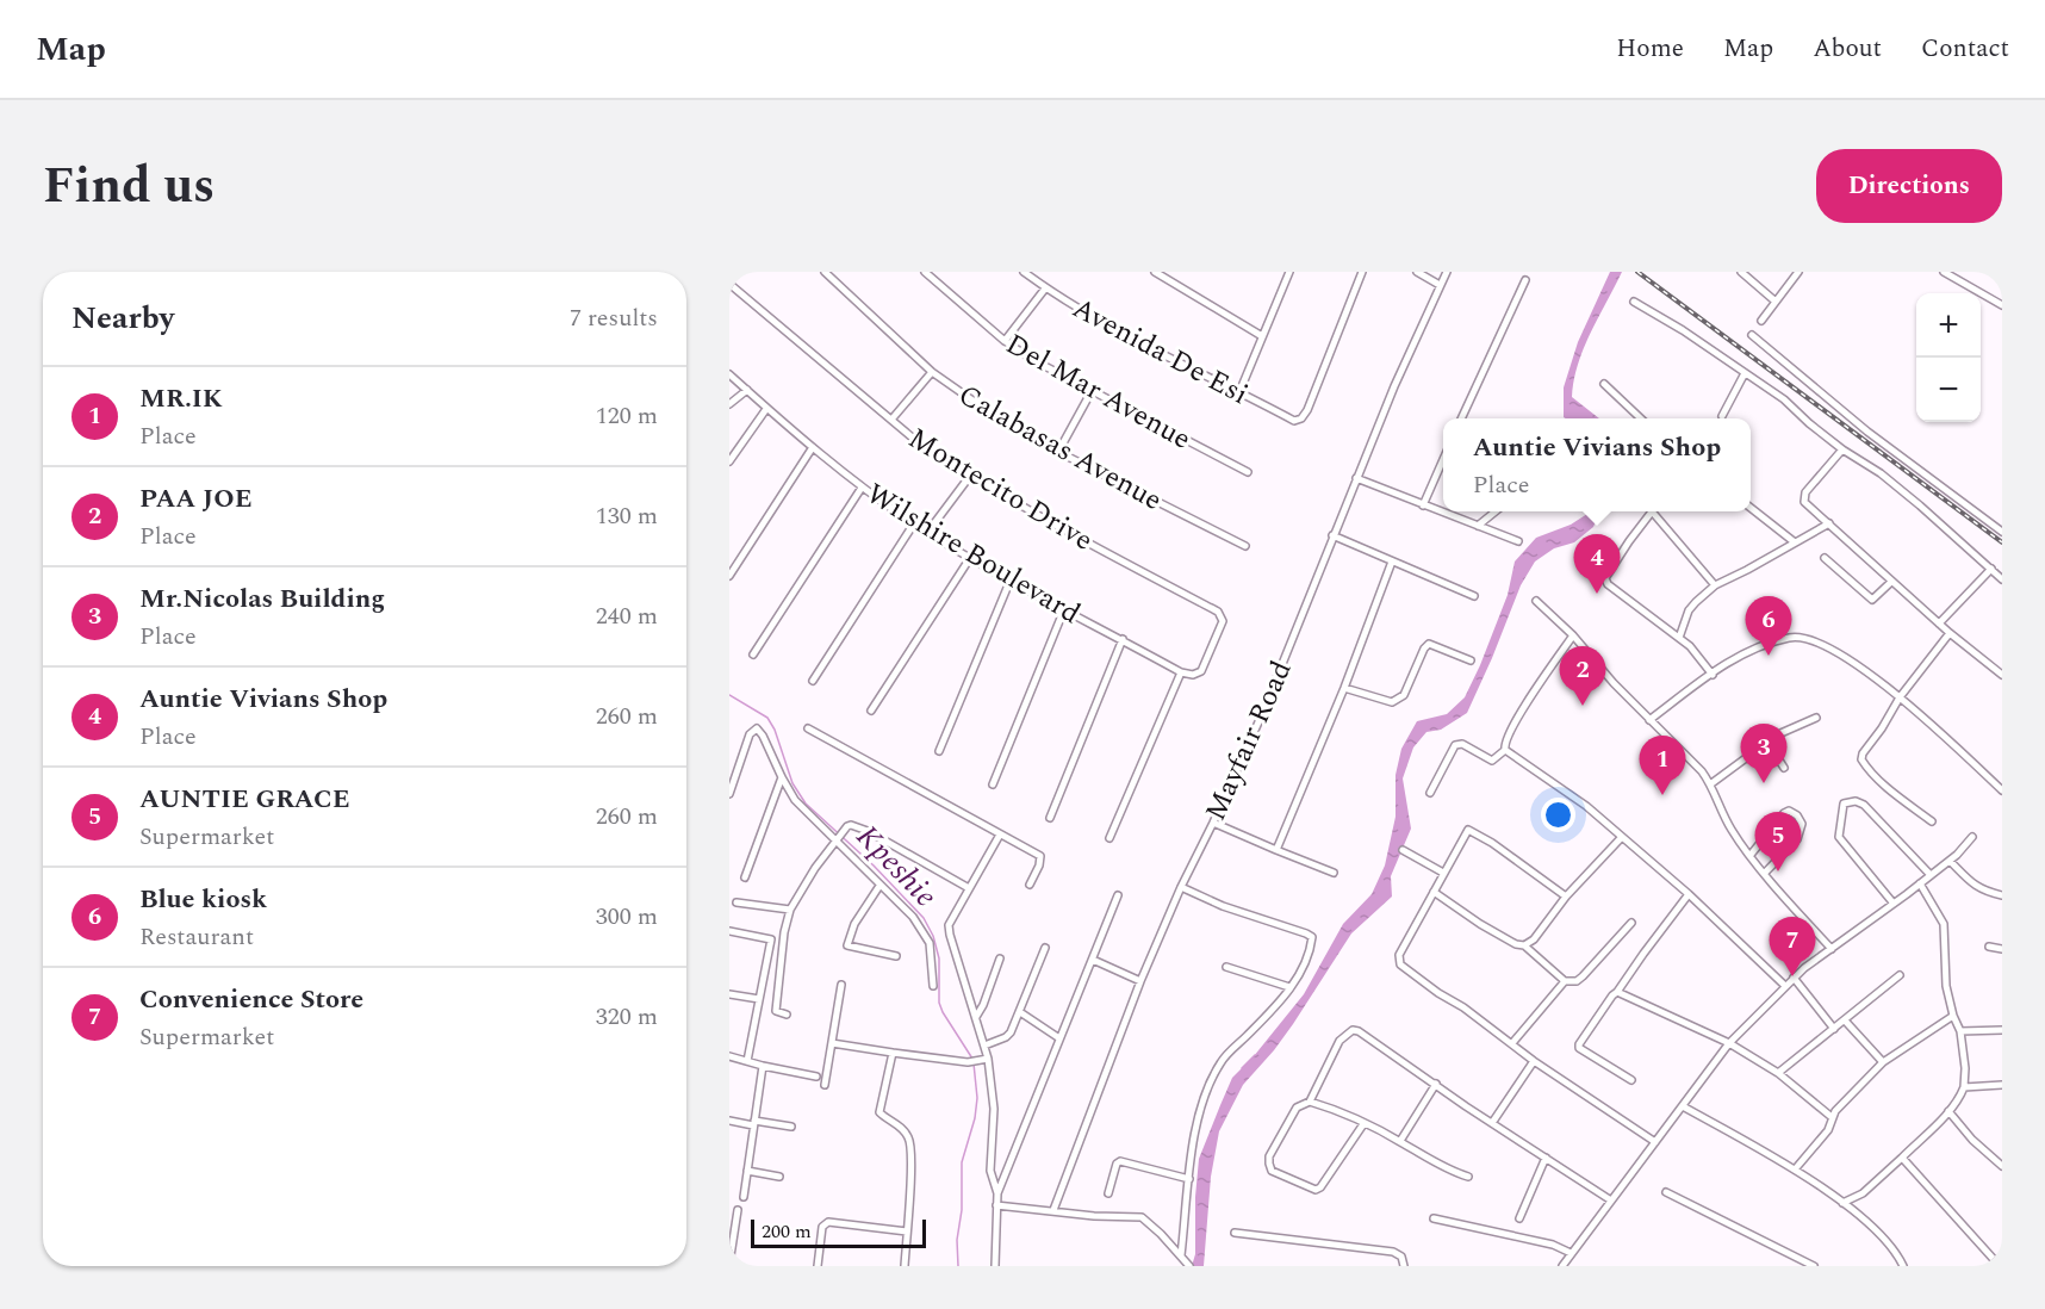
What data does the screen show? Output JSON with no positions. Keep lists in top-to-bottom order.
{
  "streets": {
    "street": [
      "Avenida De Esi",
      "Del Mar Avenue",
      "Calabasas Avenue",
      "Montecito Drive",
      "Wilshire Boulevard",
      "Mayfair Road"
    ]
  },
  "crossings": [
    ["Montecito Drive", "Wilshire Boulevard"]
  ],
  "water": ["Kpeshie"],
  "scale_bar": "200 m",
  "page": {
    "header": "Map",
    "nav": [
      "Home",
      "Map",
      "About",
      "Contact"
    ],
    "title": "Find us",
    "buttons": "Directions",
    "heading": ["Nearby", "7 results"],
    "map_buttons": ["+", "−"],
    "list": [
      {
        "mark": "1",
        "name": "MR.IK",
        "note": "Place",
        "value": "120 m"
      },
      {
        "mark": "2",
        "name": "PAA JOE",
        "note": "Place",
        "value": "130 m"
      },
      {
        "mark": "3",
        "name": "Mr.Nicolas Building",
        "note": "Place",
        "value": "240 m"
      },
      {
        "mark": "4",
        "name": "Auntie Vivians Shop",
        "note": "Place",
        "value": "260 m"
      },
      {
        "mark": "5",
        "name": "AUNTIE GRACE",
        "note": "Supermarket",
        "value": "260 m"
      },
      {
        "mark": "6",
        "name": "Blue kiosk",
        "note": "Restaurant",
        "value": "300 m"
      },
      {
        "mark": "7",
        "name": "Convenience Store",
        "note": "Supermarket",
        "value": "320 m"
      }
    ],
    "popup": ["Auntie Vivians Shop", "Place"],
    "pins": [
      "4",
      "6",
      "2",
      "3",
      "1",
      "5",
      "7"
    ],
    "scale": "200 m"
  }
}
